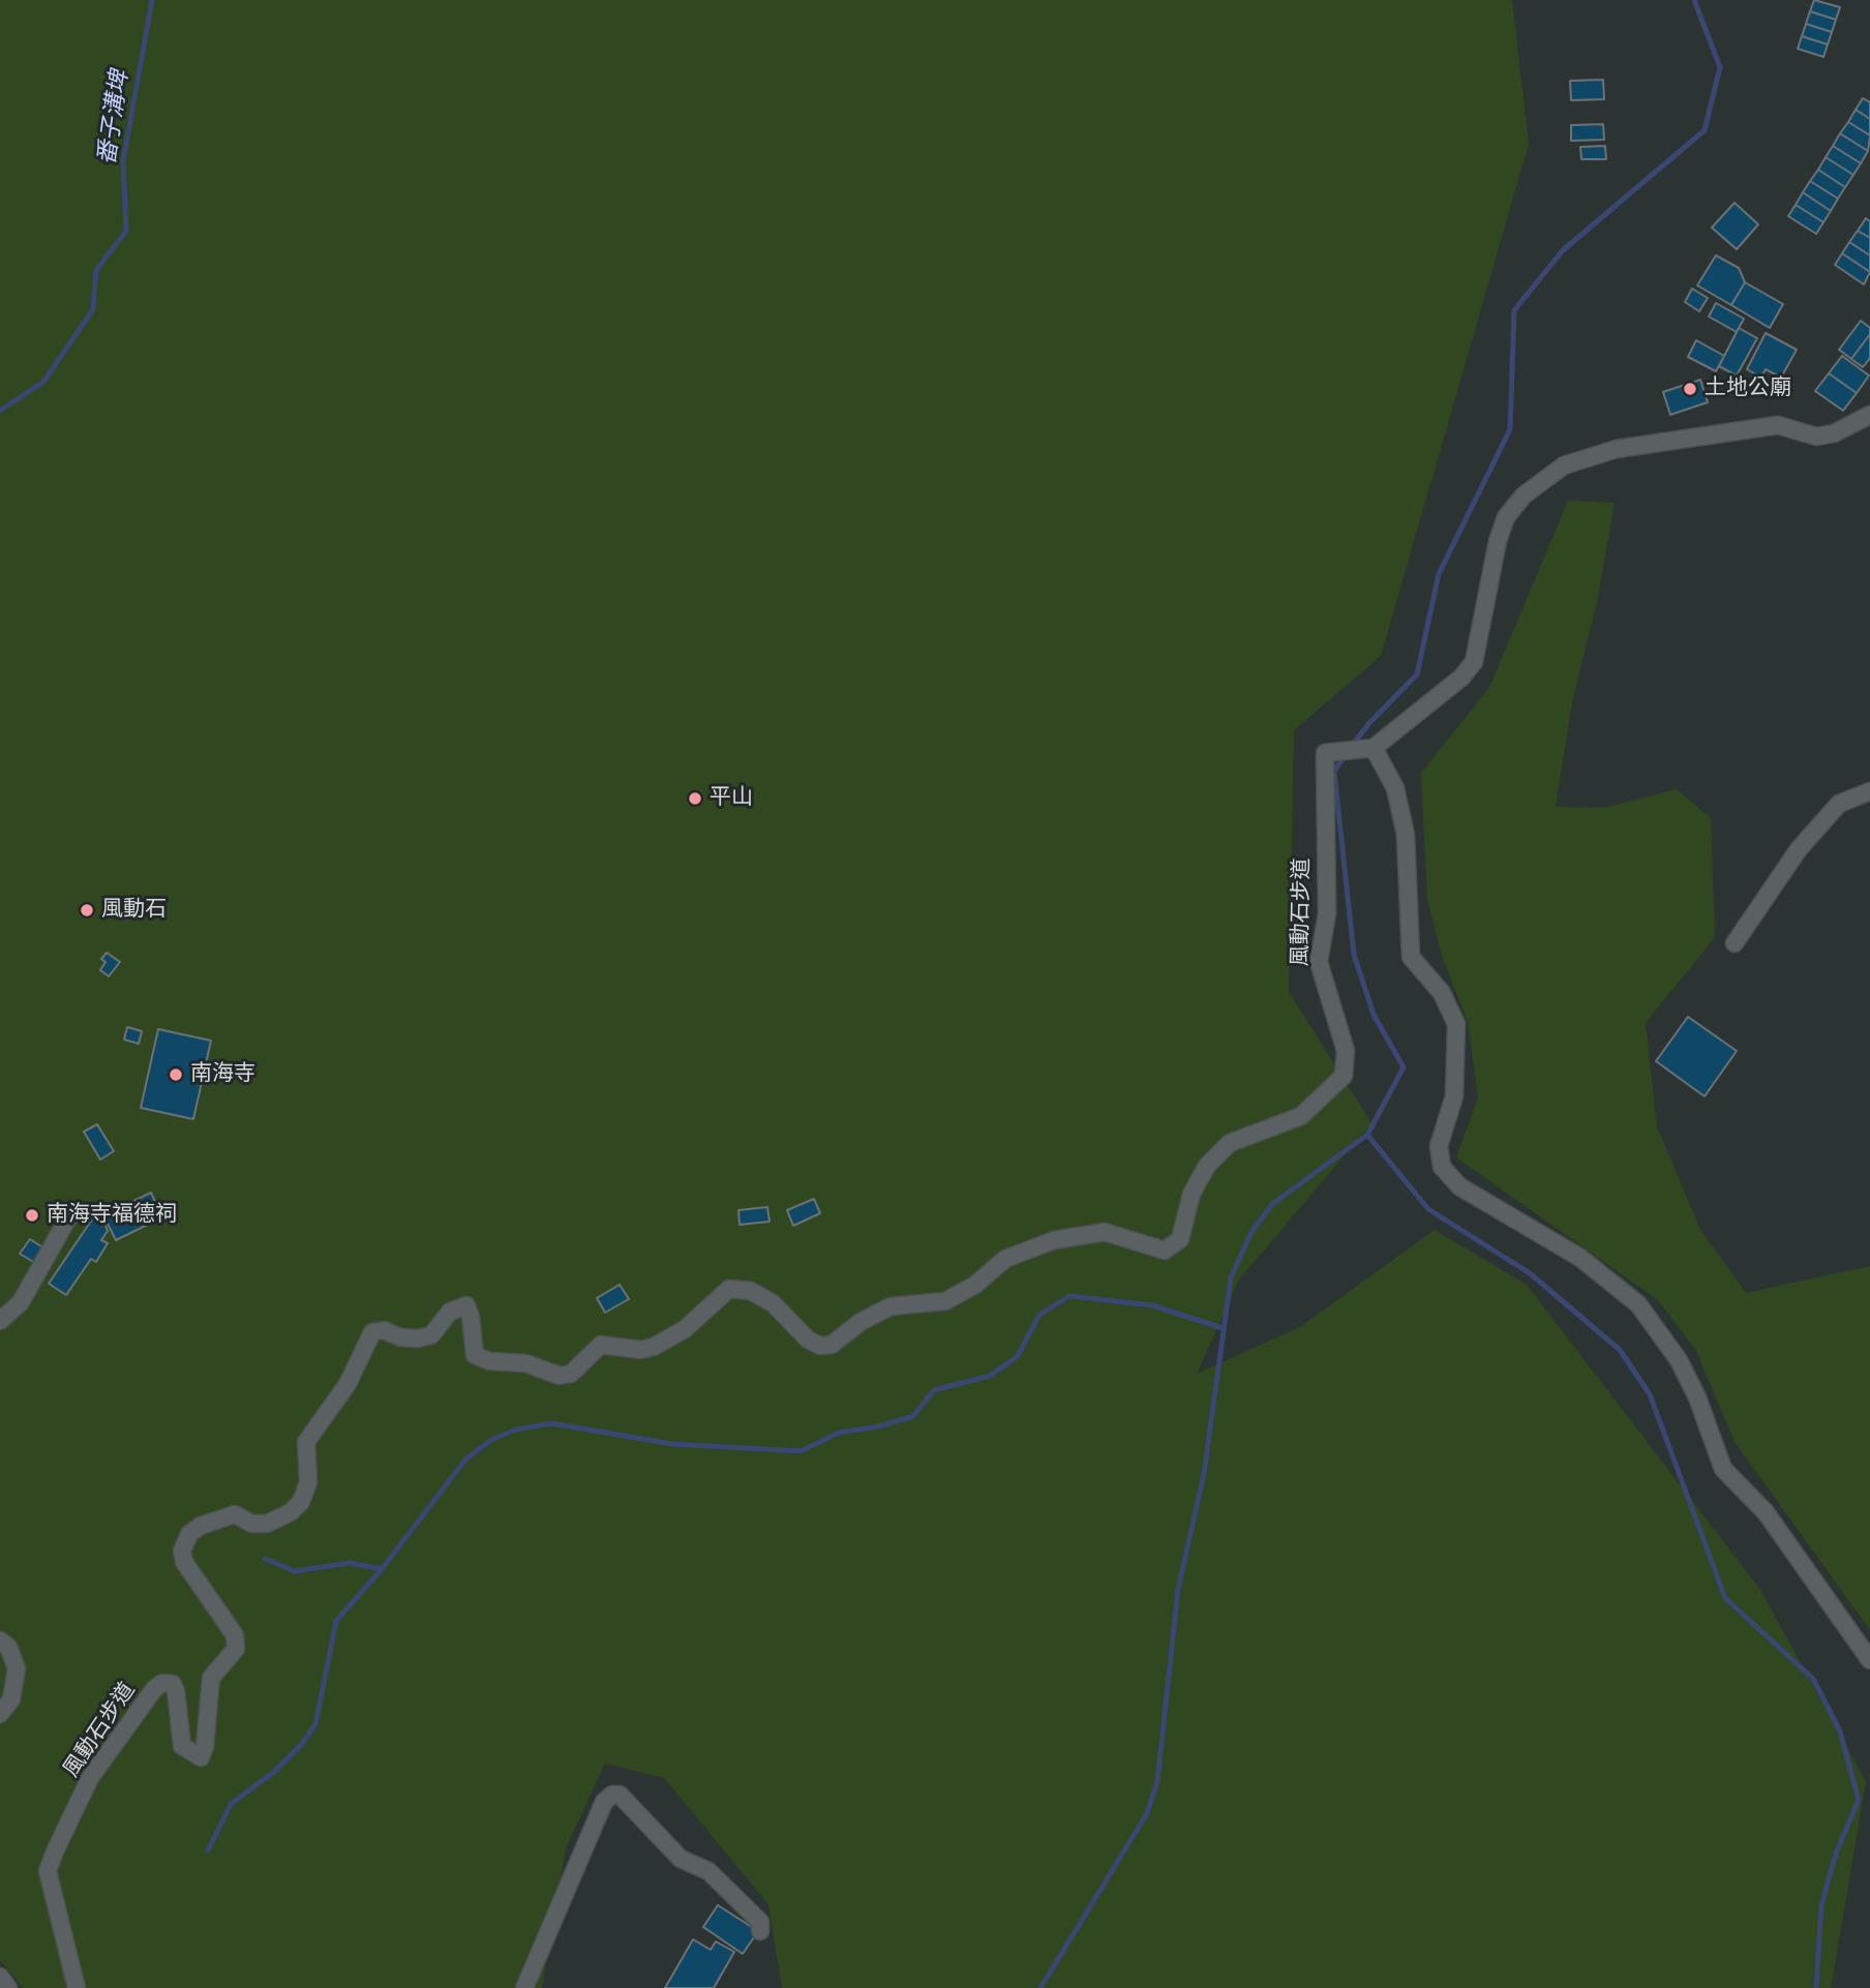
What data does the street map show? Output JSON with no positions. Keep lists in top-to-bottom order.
{
  "streets": {
    "street": ["風動石步道"]
  },
  "water": ["番子溝埤"],
  "places": [
    "土地公廟",
    "平山",
    "風動石",
    "南海寺",
    "南海寺福德祠"
  ]
}
